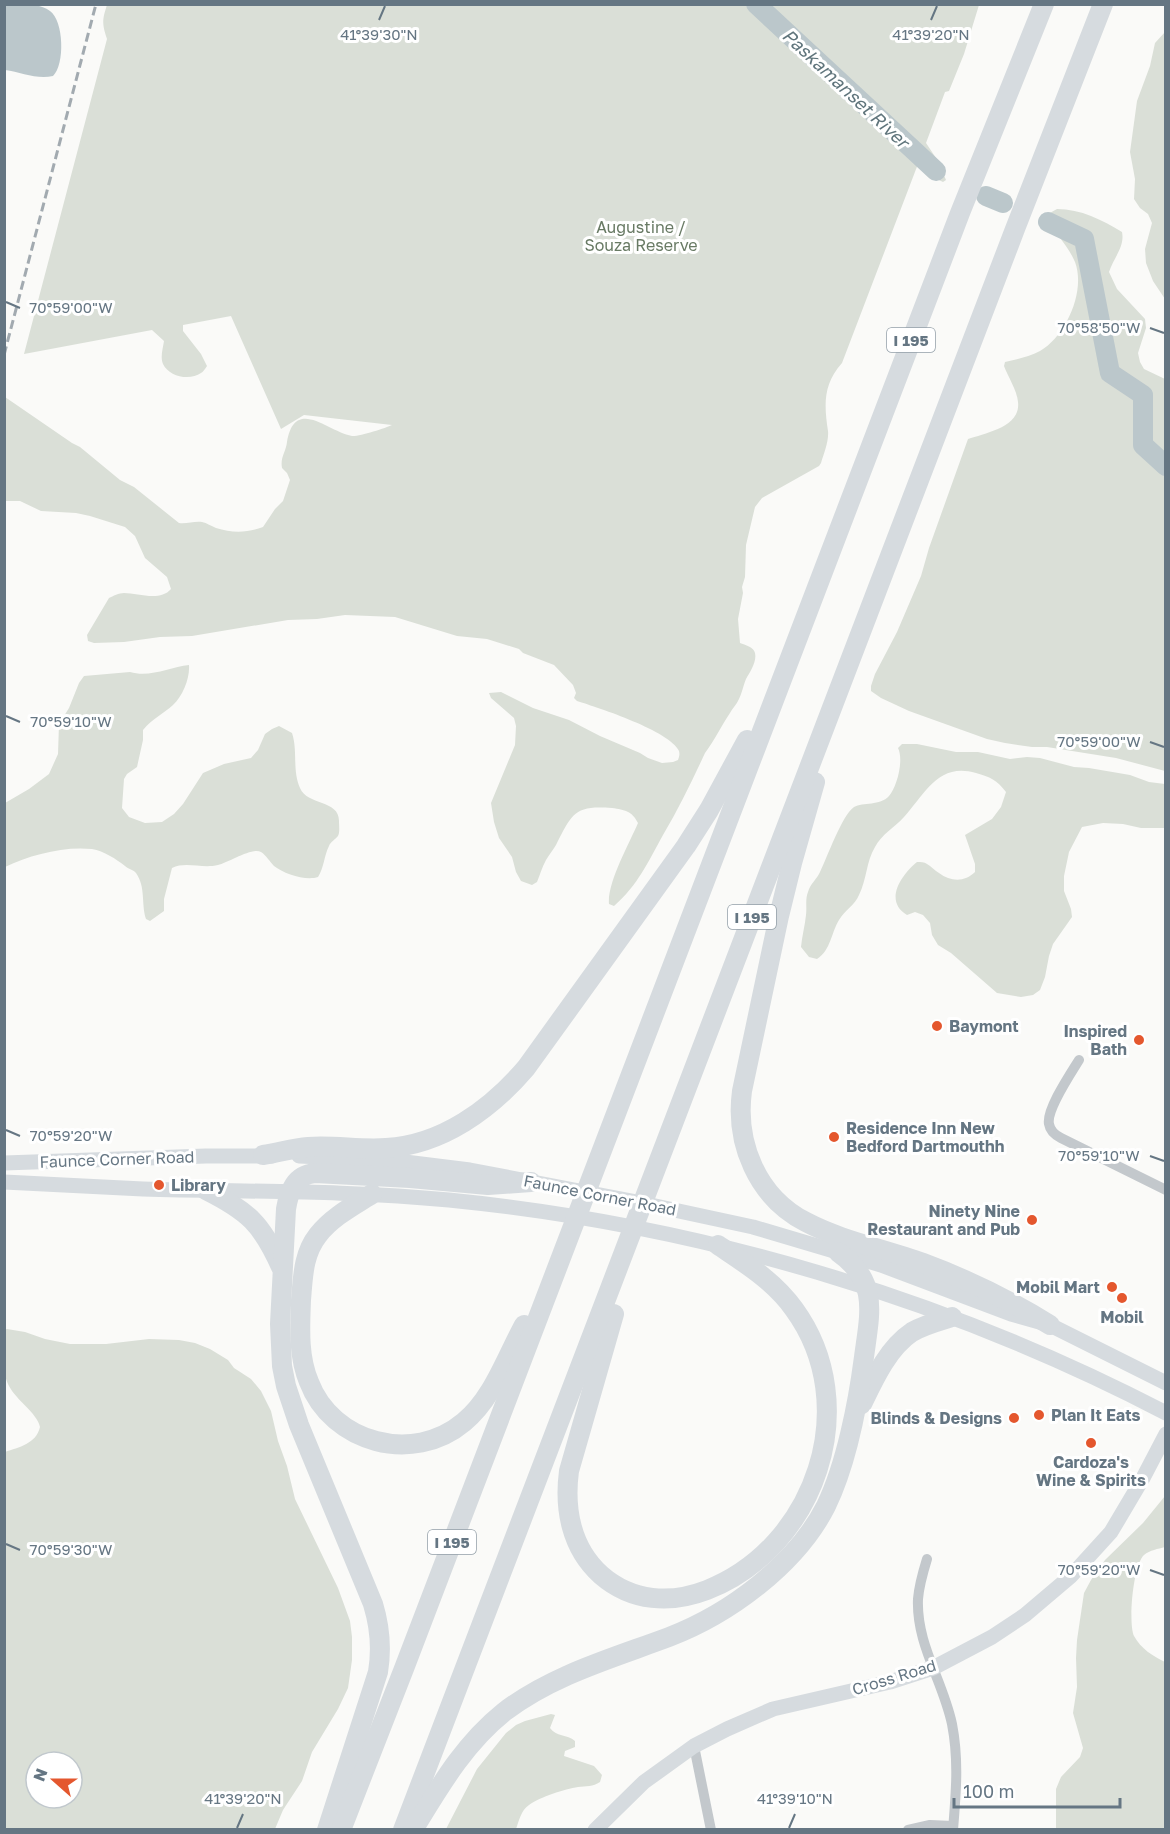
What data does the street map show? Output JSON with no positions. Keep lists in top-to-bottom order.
{
  "streets": {
    "highway": ["I 195"],
    "main road": ["Faunce Corner Road", "Cross Road"]
  },
  "water": ["Paskamanset River"],
  "parks": ["Augustine / Souza Reserve"],
  "places": [
    "Baymont",
    "Inspired Bath",
    "Residence Inn New Bedford Dartmouthh",
    "Library",
    "Ninety Nine Restaurant and Pub",
    "Mobil Mart",
    "Mobil",
    "Plan It Eats",
    "Blinds & Designs",
    "Cardoza's Wine & Spirits"
  ],
  "scale_bar": "100 m",
  "north": "left",
  "coordinates": [
    "41°39'30\"N",
    "41°39'20\"N",
    "70°59'00\"W",
    "70°58'50\"W",
    "70°59'10\"W",
    "70°59'20\"W",
    "70°59'30\"W",
    "41°39'10\"N"
  ]
}
